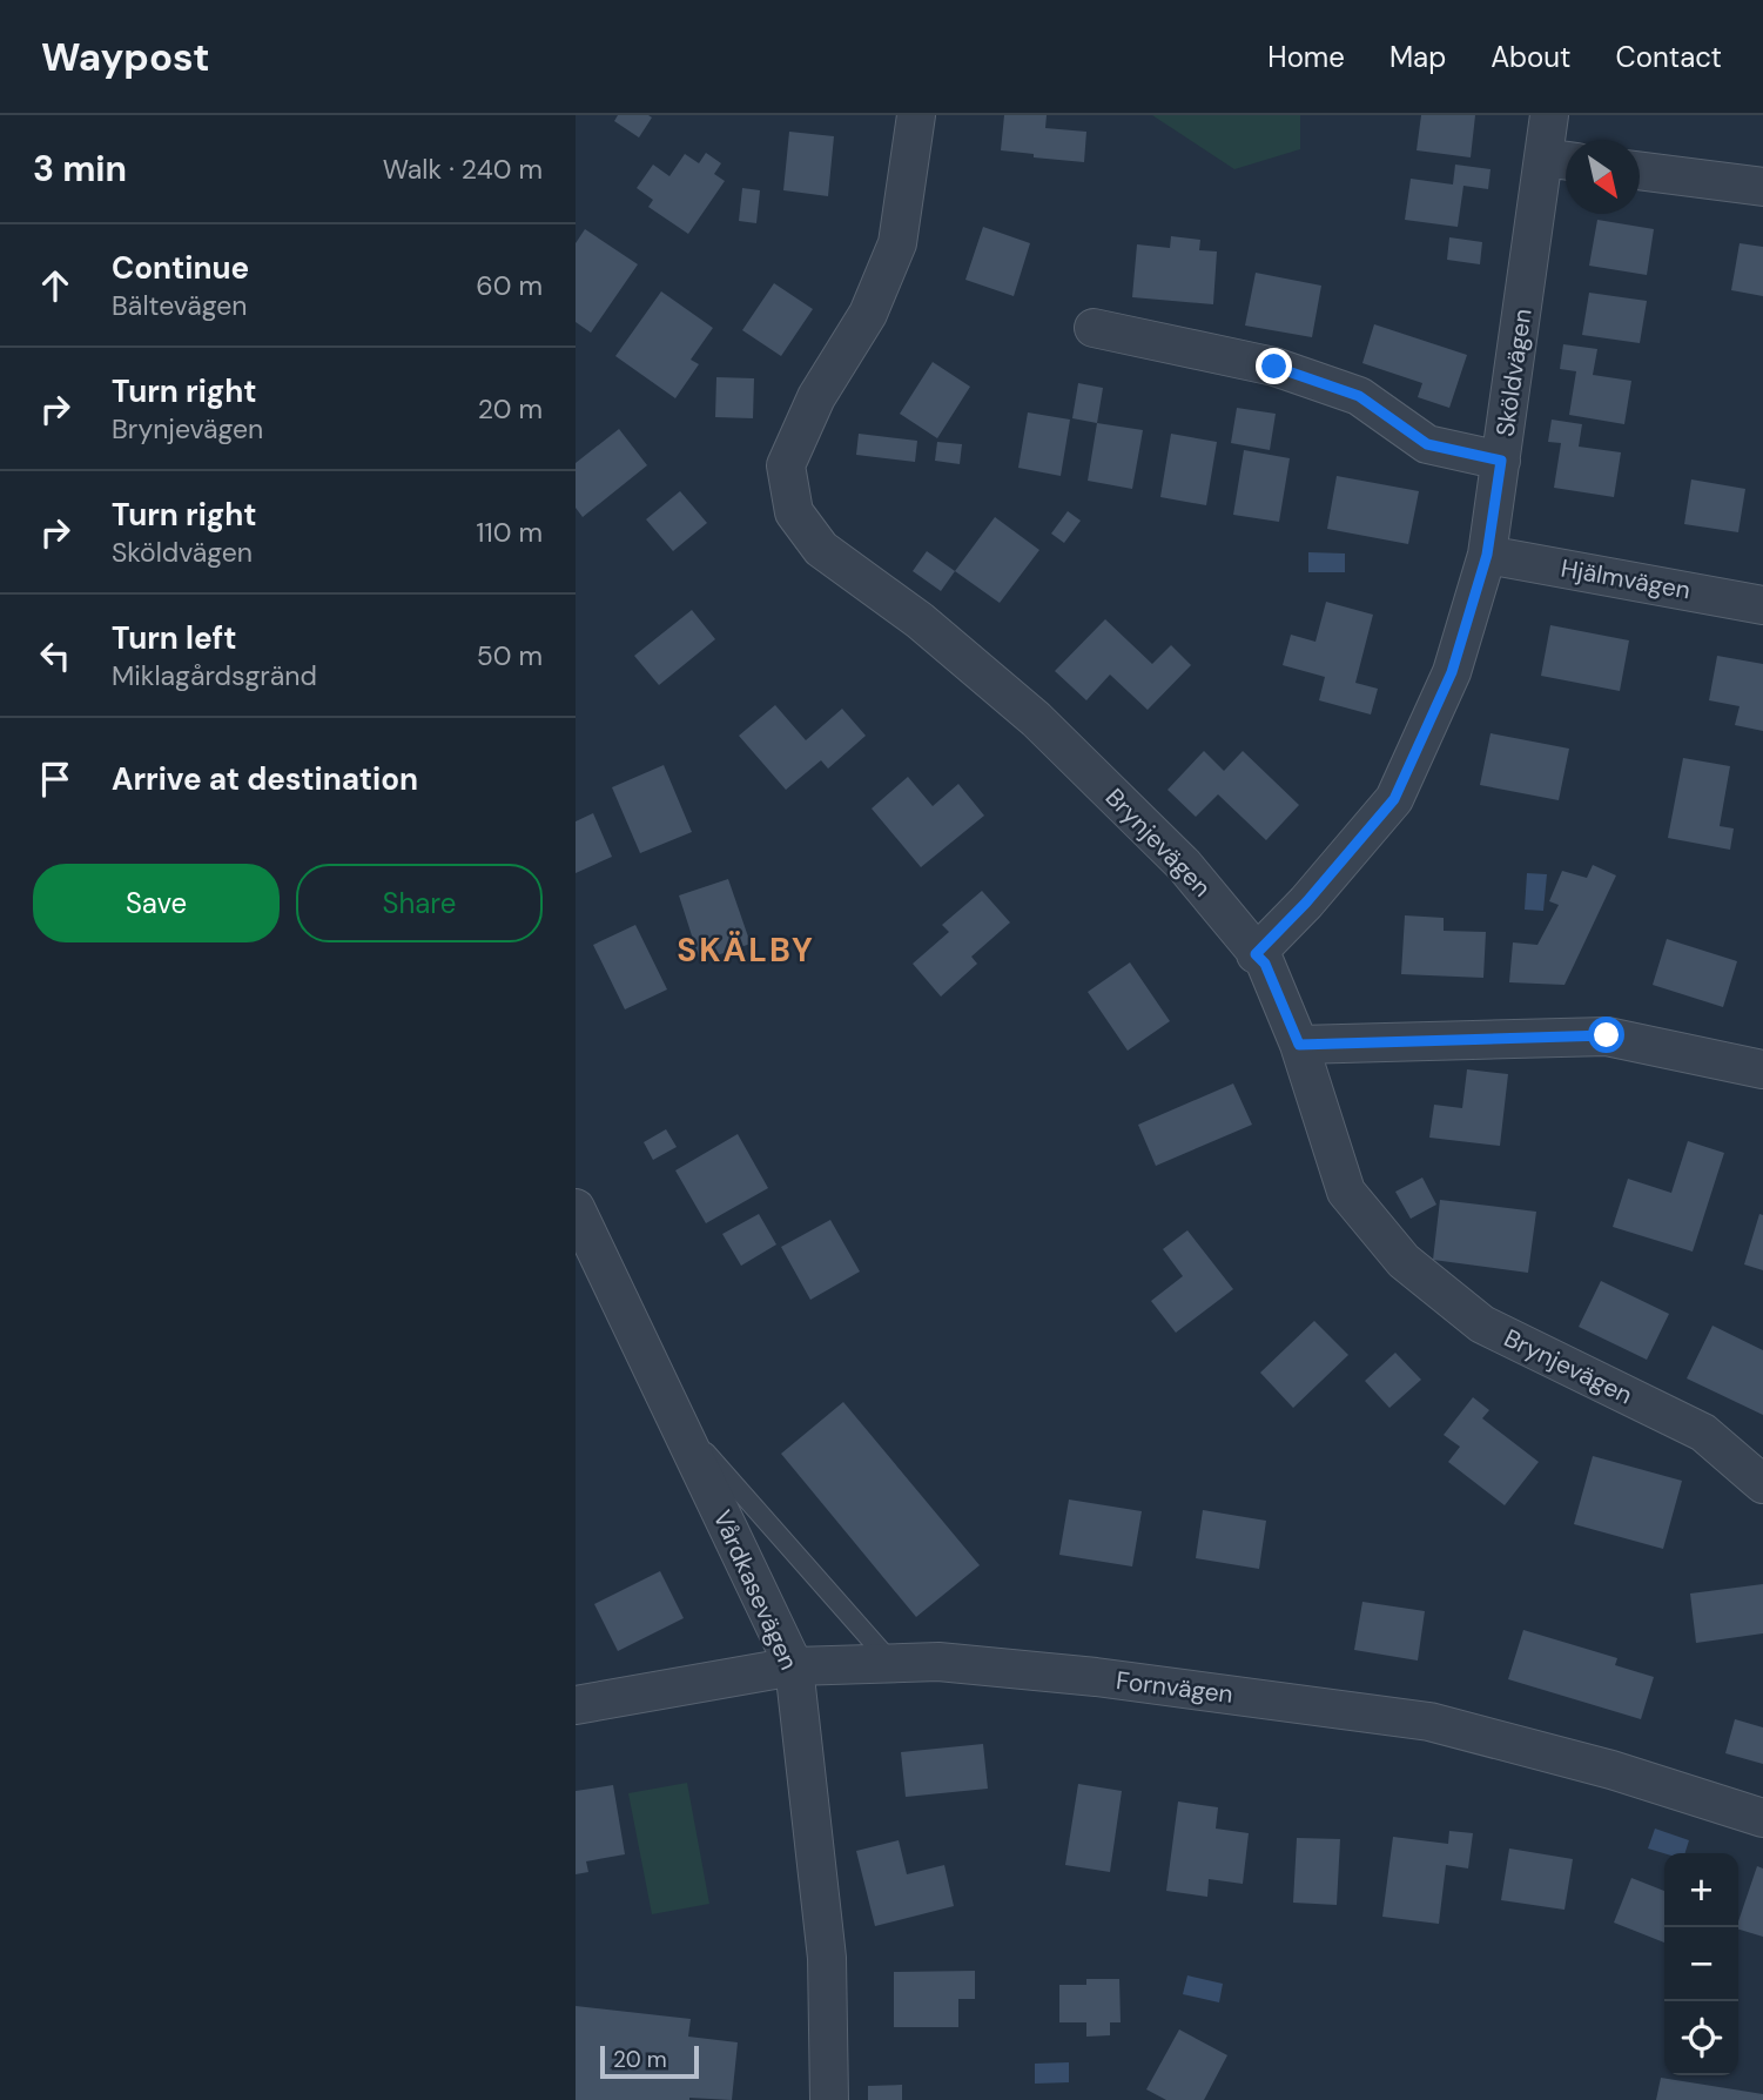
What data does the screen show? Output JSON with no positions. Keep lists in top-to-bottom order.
{
  "streets": {
    "street": [
      "Sköldvägen",
      "Hjälmvägen",
      "Brynjevägen",
      "Vårdkasevägen",
      "Fornvägen"
    ]
  },
  "crossings": [
    ["Sköldvägen", "Hjälmvägen"],
    ["Sköldvägen", "Brynjevägen"],
    ["Vårdkasevägen", "Fornvägen"]
  ],
  "districts": ["SKÄLBY"],
  "scale_bar": "20 m",
  "north": "bottom right",
  "page": {
    "header": "Waypost",
    "nav": [
      "Home",
      "Map",
      "About",
      "Contact"
    ],
    "heading": ["3 min", "Walk · 240 m"],
    "list": [
      ["Continue", "Bältevägen", "60 m"],
      ["Turn right", "Brynjevägen", "20 m"],
      ["Turn right", "Sköldvägen", "110 m"],
      ["Turn left", "Miklagårdsgränd", "50 m"],
      "Arrive at destination"
    ],
    "buttons": ["Save", "Share"],
    "map_buttons": ["+", "−"],
    "scale": "20 m"
  }
}
